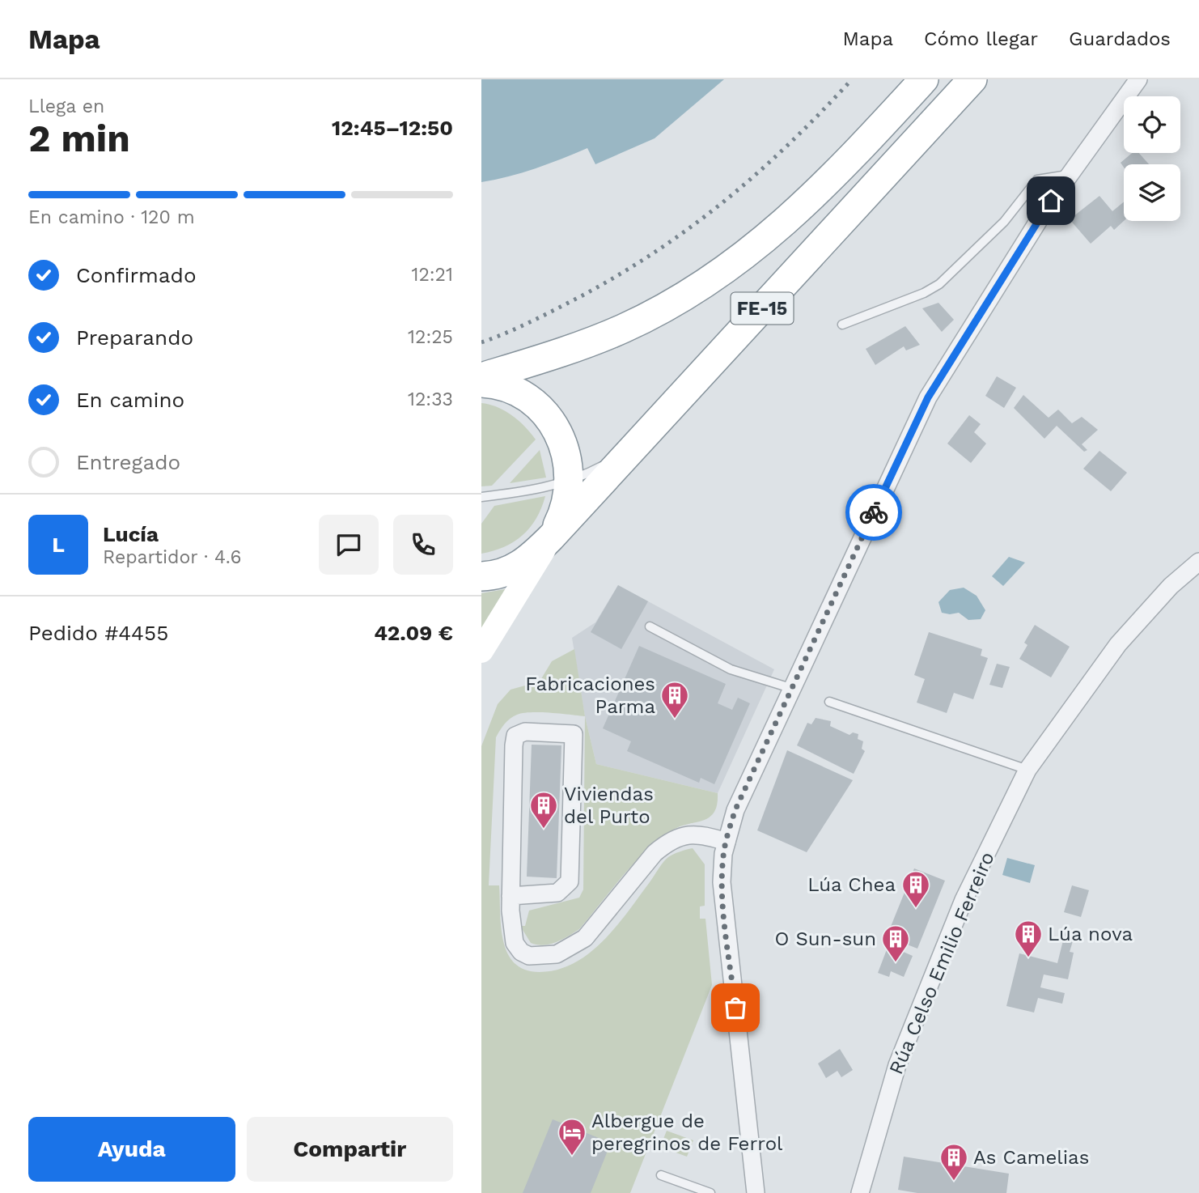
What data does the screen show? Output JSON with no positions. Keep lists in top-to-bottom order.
{
  "streets": {
    "highway": ["FE-15"],
    "street": ["Rúa Celso Emilio Ferreiro"]
  },
  "places": {
    "building": [
      "Fabricaciones Parma",
      "Viviendas del Purto",
      "Lúa Chea",
      "Lúa nova",
      "O Sun-sun",
      "As Camelias"
    ],
    "hotel": ["Albergue de peregrinos de Ferrol"]
  },
  "page": {
    "header": "Mapa",
    "nav": ["Mapa", "Cómo llegar", "Guardados"],
    "heading": ["2 min", "Llega en", "12:45–12:50"],
    "panel": [
      "Lucía",
      "Repartidor · 4.6",
      "Pedido #4455",
      "42.09 €"
    ],
    "bar": "En camino · 120 m",
    "list": [
      ["Confirmado", "12:21"],
      ["Preparando", "12:25"],
      ["En camino", "12:33"],
      "Entregado"
    ],
    "round": "L",
    "buttons": ["Ayuda", "Compartir"]
  }
}
